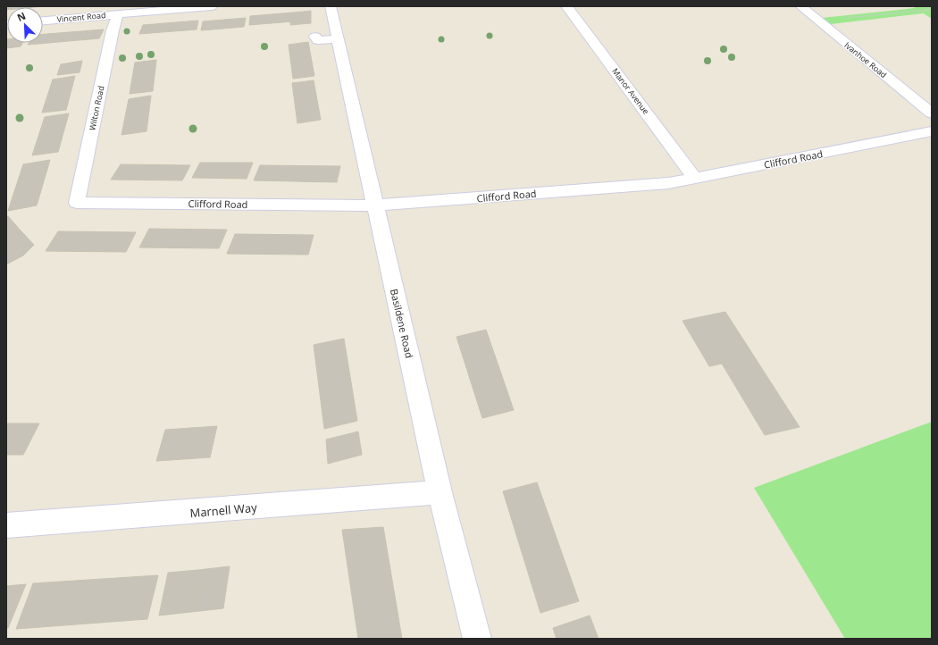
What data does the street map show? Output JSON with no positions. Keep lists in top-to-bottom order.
{
  "streets": {
    "street": [
      "Vincent Road",
      "Ivanhoe Road",
      "Manor Avenue",
      "Wilton Road",
      "Clifford Road",
      "Basildene Road",
      "Marnell Way"
    ]
  },
  "crossings": [
    ["Vincent Road", "Wilton Road"],
    ["Manor Avenue", "Clifford Road"],
    ["Wilton Road", "Clifford Road"],
    ["Clifford Road", "Basildene Road"],
    ["Basildene Road", "Marnell Way"]
  ],
  "north": "top left"
}
